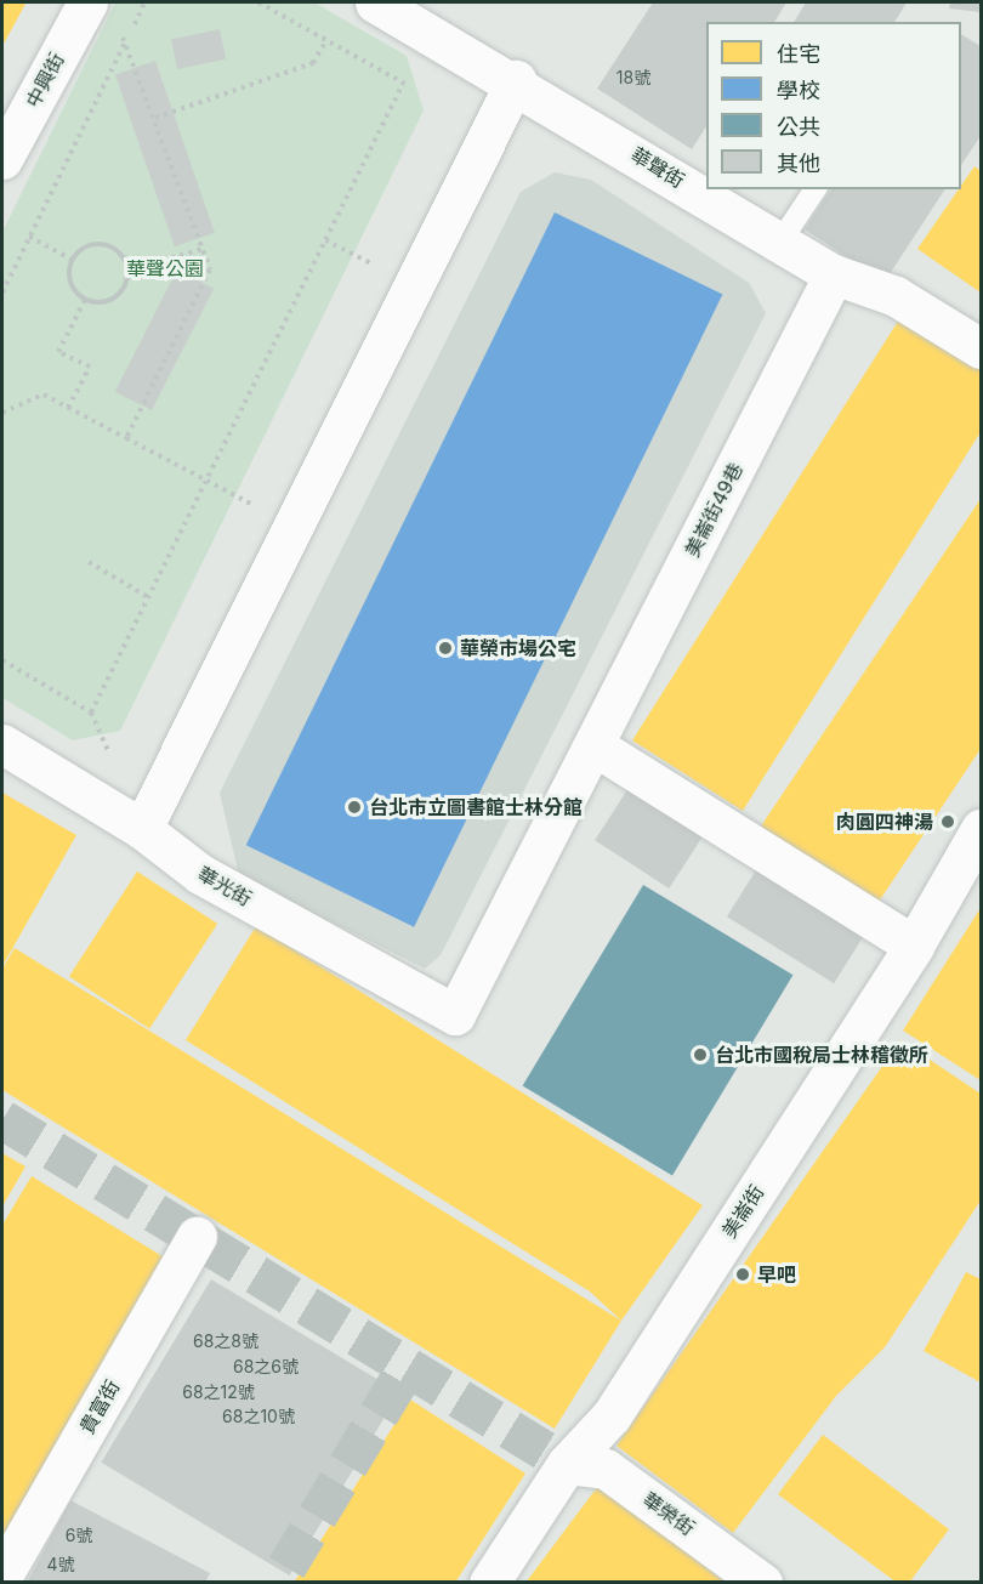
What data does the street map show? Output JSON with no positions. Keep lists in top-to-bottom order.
{
  "streets": {
    "street": [
      "中興街",
      "華聲街",
      "美崙街49巷",
      "華光街",
      "美崙街",
      "貴富街",
      "華榮街"
    ]
  },
  "crossings": [
    ["華聲街", "美崙街49巷"],
    ["美崙街49巷", "華光街"],
    ["美崙街", "華榮街"]
  ],
  "parks": ["華聲公園"],
  "places": [
    "華榮市場公宅",
    "台北市立圖書館士林分館",
    "肉圓四神湯",
    "台北市國稅局士林稽徵所",
    "早吧"
  ],
  "house_numbers": [
    "18號",
    "68之8號",
    "68之6號",
    "68之12號",
    "68之10號",
    "6號",
    "4號"
  ],
  "legend": [
    "住宅",
    "學校",
    "公共",
    "其他"
  ]
}
